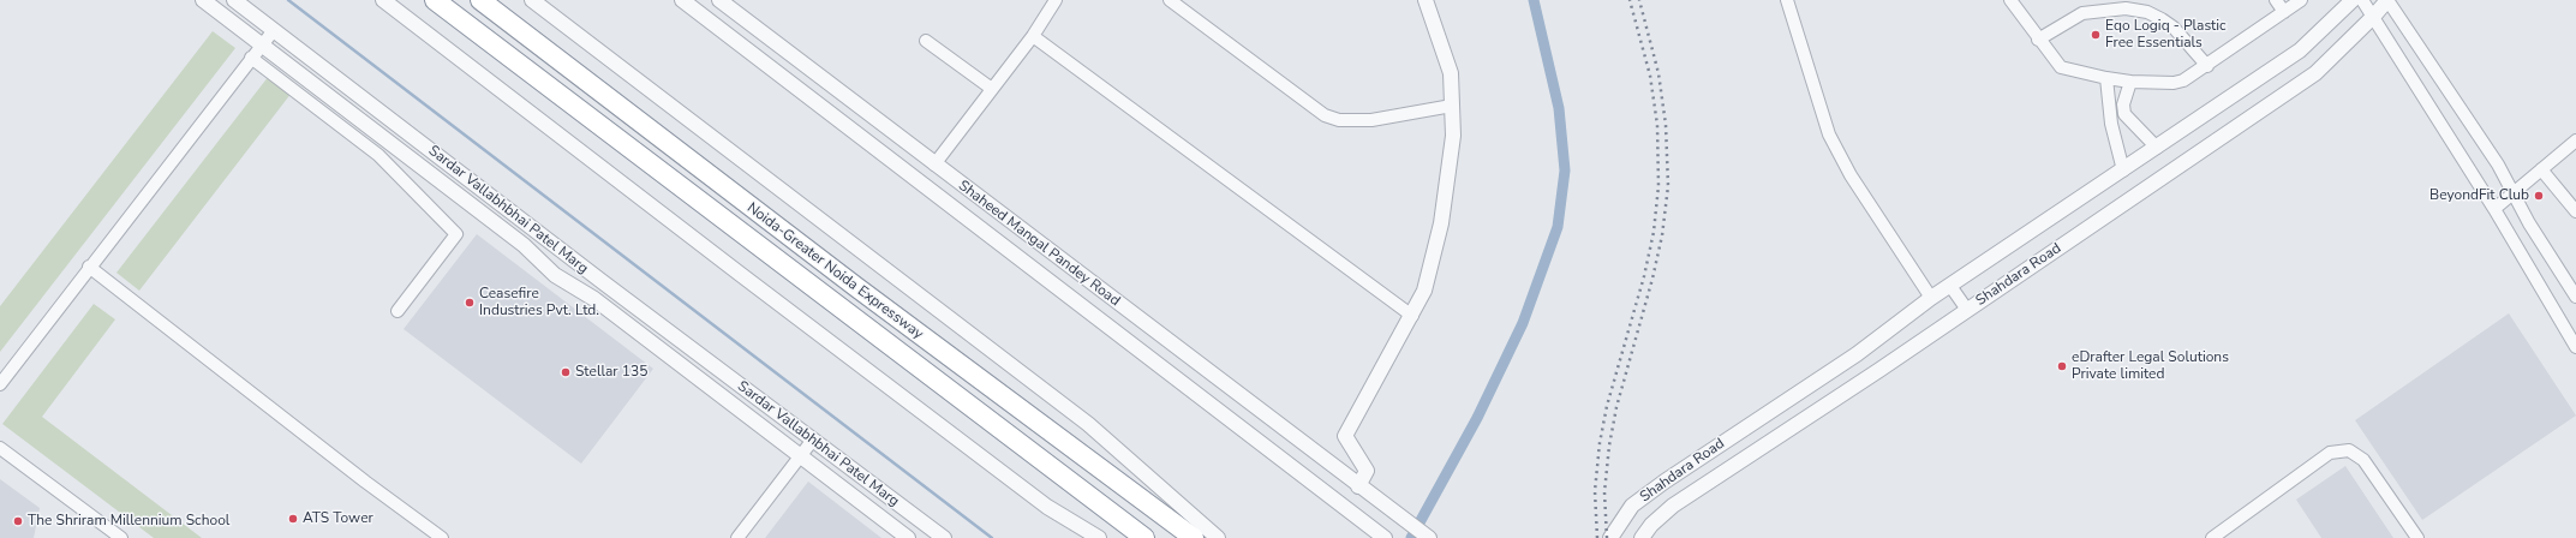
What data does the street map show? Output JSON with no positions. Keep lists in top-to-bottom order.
{
  "streets": {
    "highway": ["Noida-Greater Noida Expressway"],
    "street": ["Sardar Vallabhbhai Patel Marg", "Shaheed Mangal Pandey Road", "Shahdara Road"]
  },
  "places": [
    "Eqo Logiq - Plastic Free Essentials",
    "BeyondFit Club",
    "Ceasefire Industries Pvt. Ltd.",
    "eDrafter Legal Solutions Private limited",
    "Stellar 135",
    "ATS Tower",
    "The Shriram Millennium School"
  ]
}
